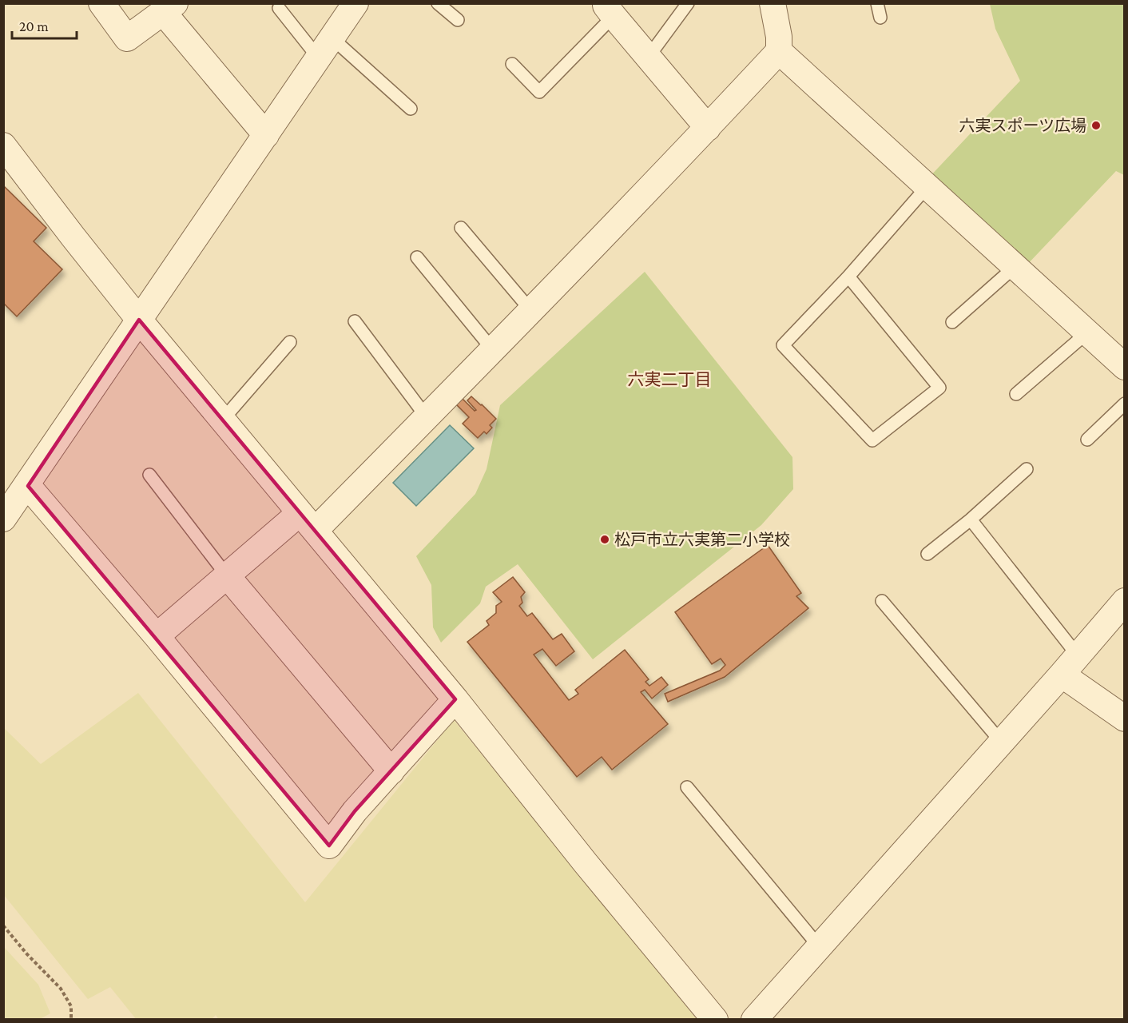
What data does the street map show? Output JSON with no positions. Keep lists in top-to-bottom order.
{
  "districts": ["六実二丁目"],
  "places": ["六実スポーツ広場", "松戸市立六実第二小学校"],
  "scale_bar": "20 m"
}
